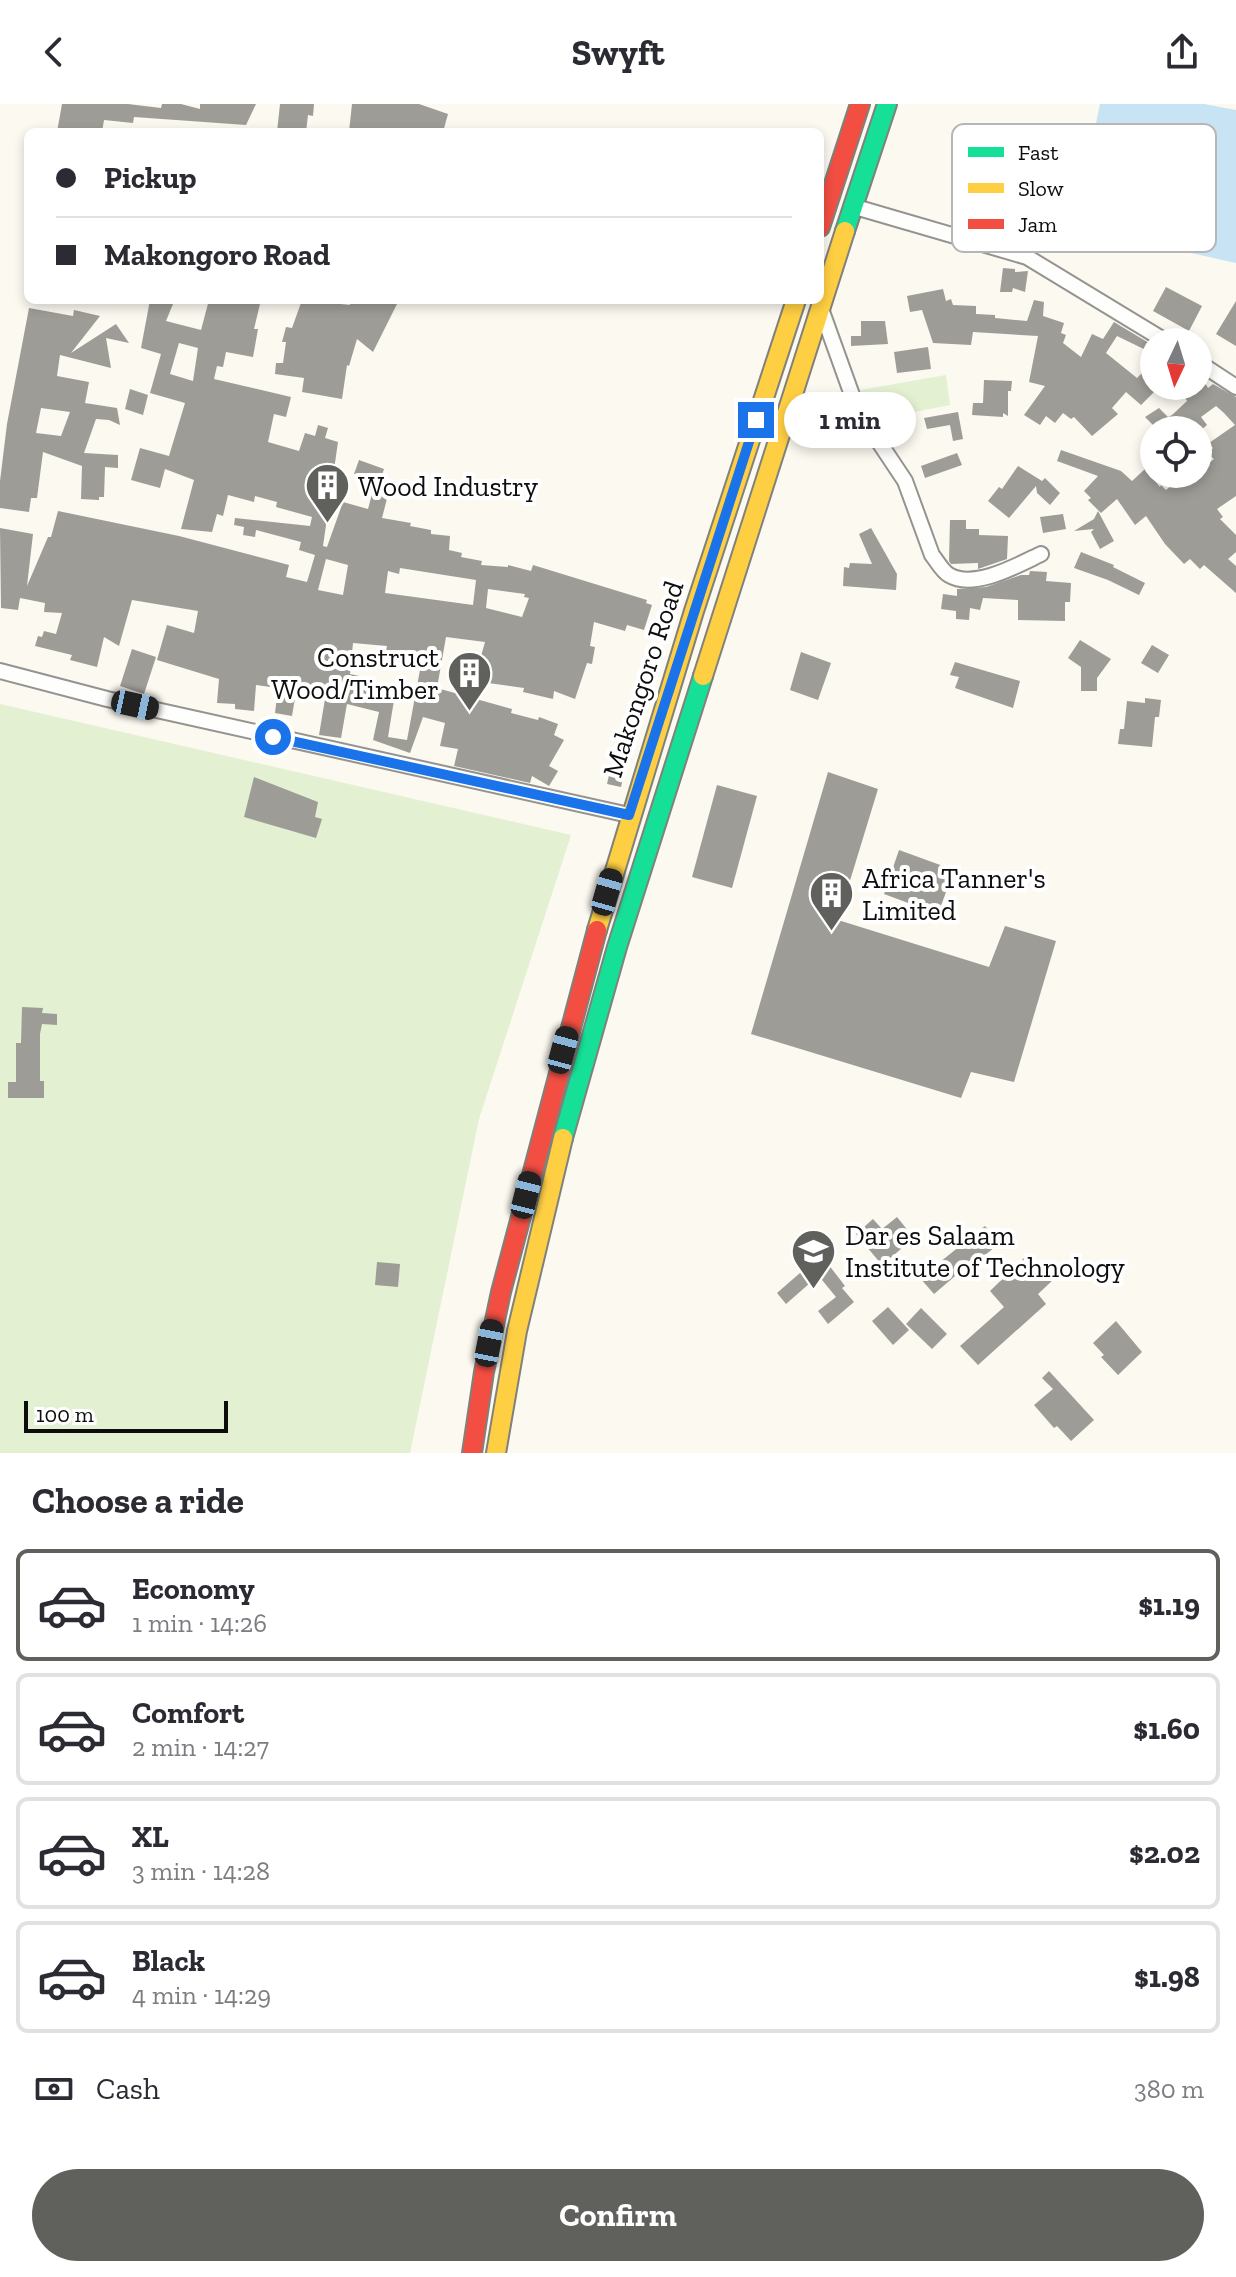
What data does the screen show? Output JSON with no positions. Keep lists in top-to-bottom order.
{
  "streets": {
    "main road": ["Makongoro Road"]
  },
  "places": {
    "building": ["Wood Industry", "Construct Wood/Timber", "Africa Tanner's Limited"],
    "school or university": ["Dar es Salaam Institute of Technology"]
  },
  "legend": ["Fast", "Slow", "Jam"],
  "scale_bar": "100 m",
  "north": "bottom",
  "page": {
    "header": "Swyft",
    "banner": ["Pickup", "Makongoro Road"],
    "bubble": "1 min",
    "scale": "100 m",
    "heading": "Choose a ride",
    "list": [
      {
        "name": "Economy",
        "note": "1 min · 14:26",
        "value": "$1.19"
      },
      {
        "name": "Comfort",
        "note": "2 min · 14:27",
        "value": "$1.60"
      },
      {
        "name": "XL",
        "note": "3 min · 14:28",
        "value": "$2.02"
      },
      {
        "name": "Black",
        "note": "4 min · 14:29",
        "value": "$1.98"
      }
    ],
    "pay": ["Cash", "380 m"],
    "buttons": "Confirm"
  }
}
